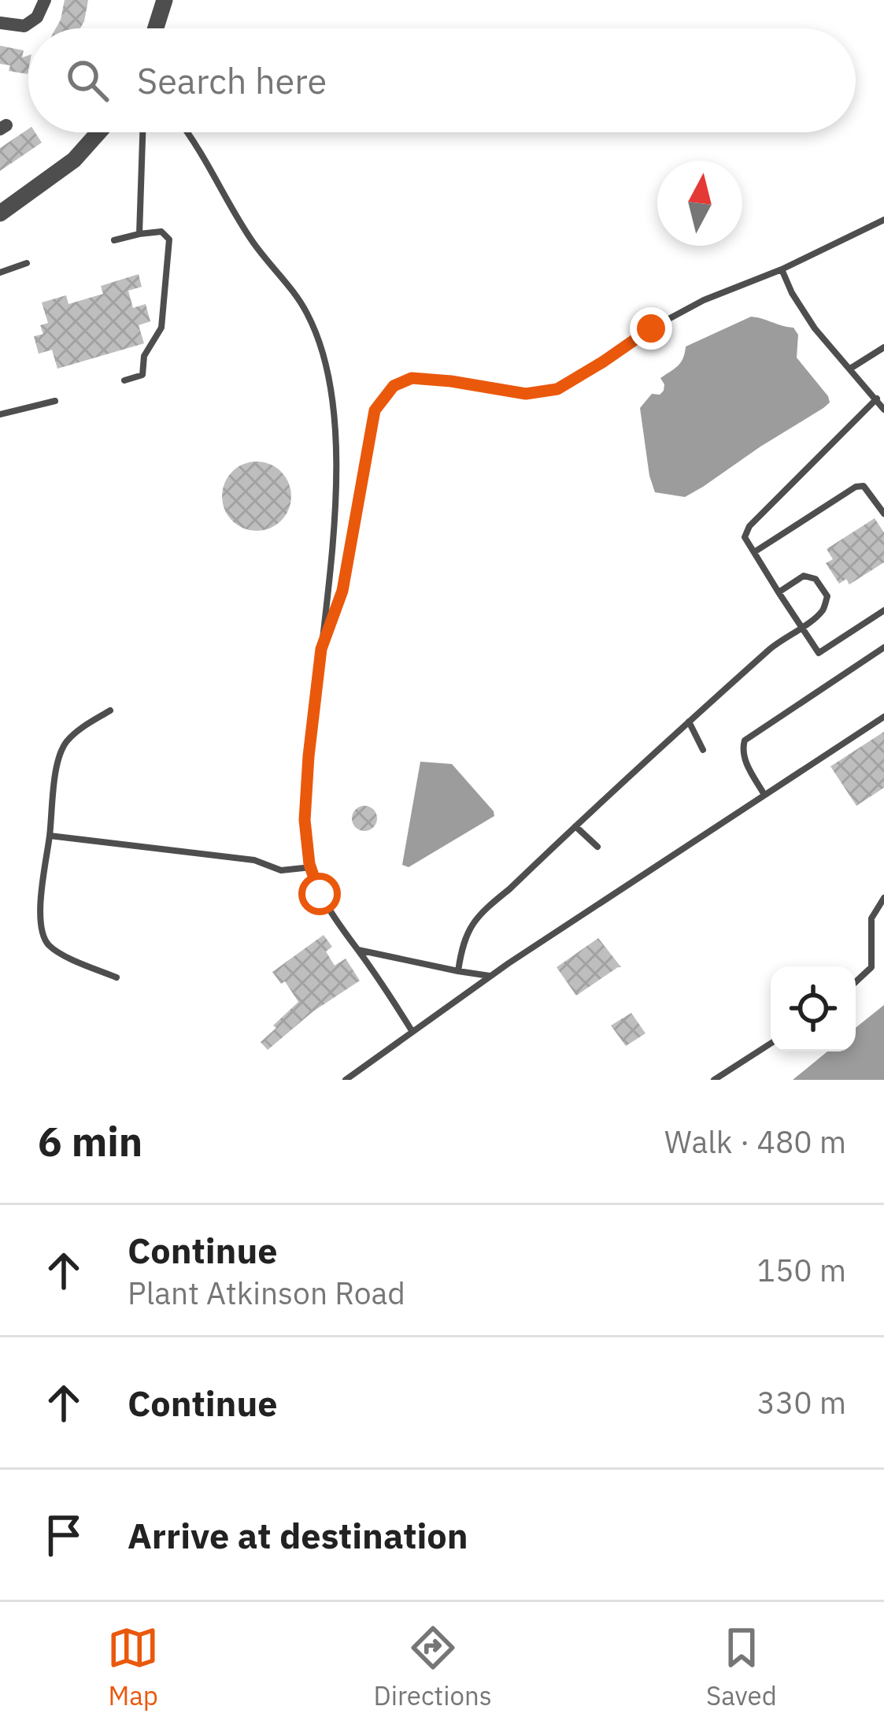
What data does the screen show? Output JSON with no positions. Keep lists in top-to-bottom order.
{
  "north": "top",
  "page": {
    "search": "Search here",
    "heading": ["6 min", "Walk · 480 m"],
    "list": [
      ["Continue", "Plant Atkinson Road", "150 m"],
      ["Continue", "330 m"],
      "Arrive at destination"
    ],
    "nav": ["Map", "Directions", "Saved"]
  }
}
